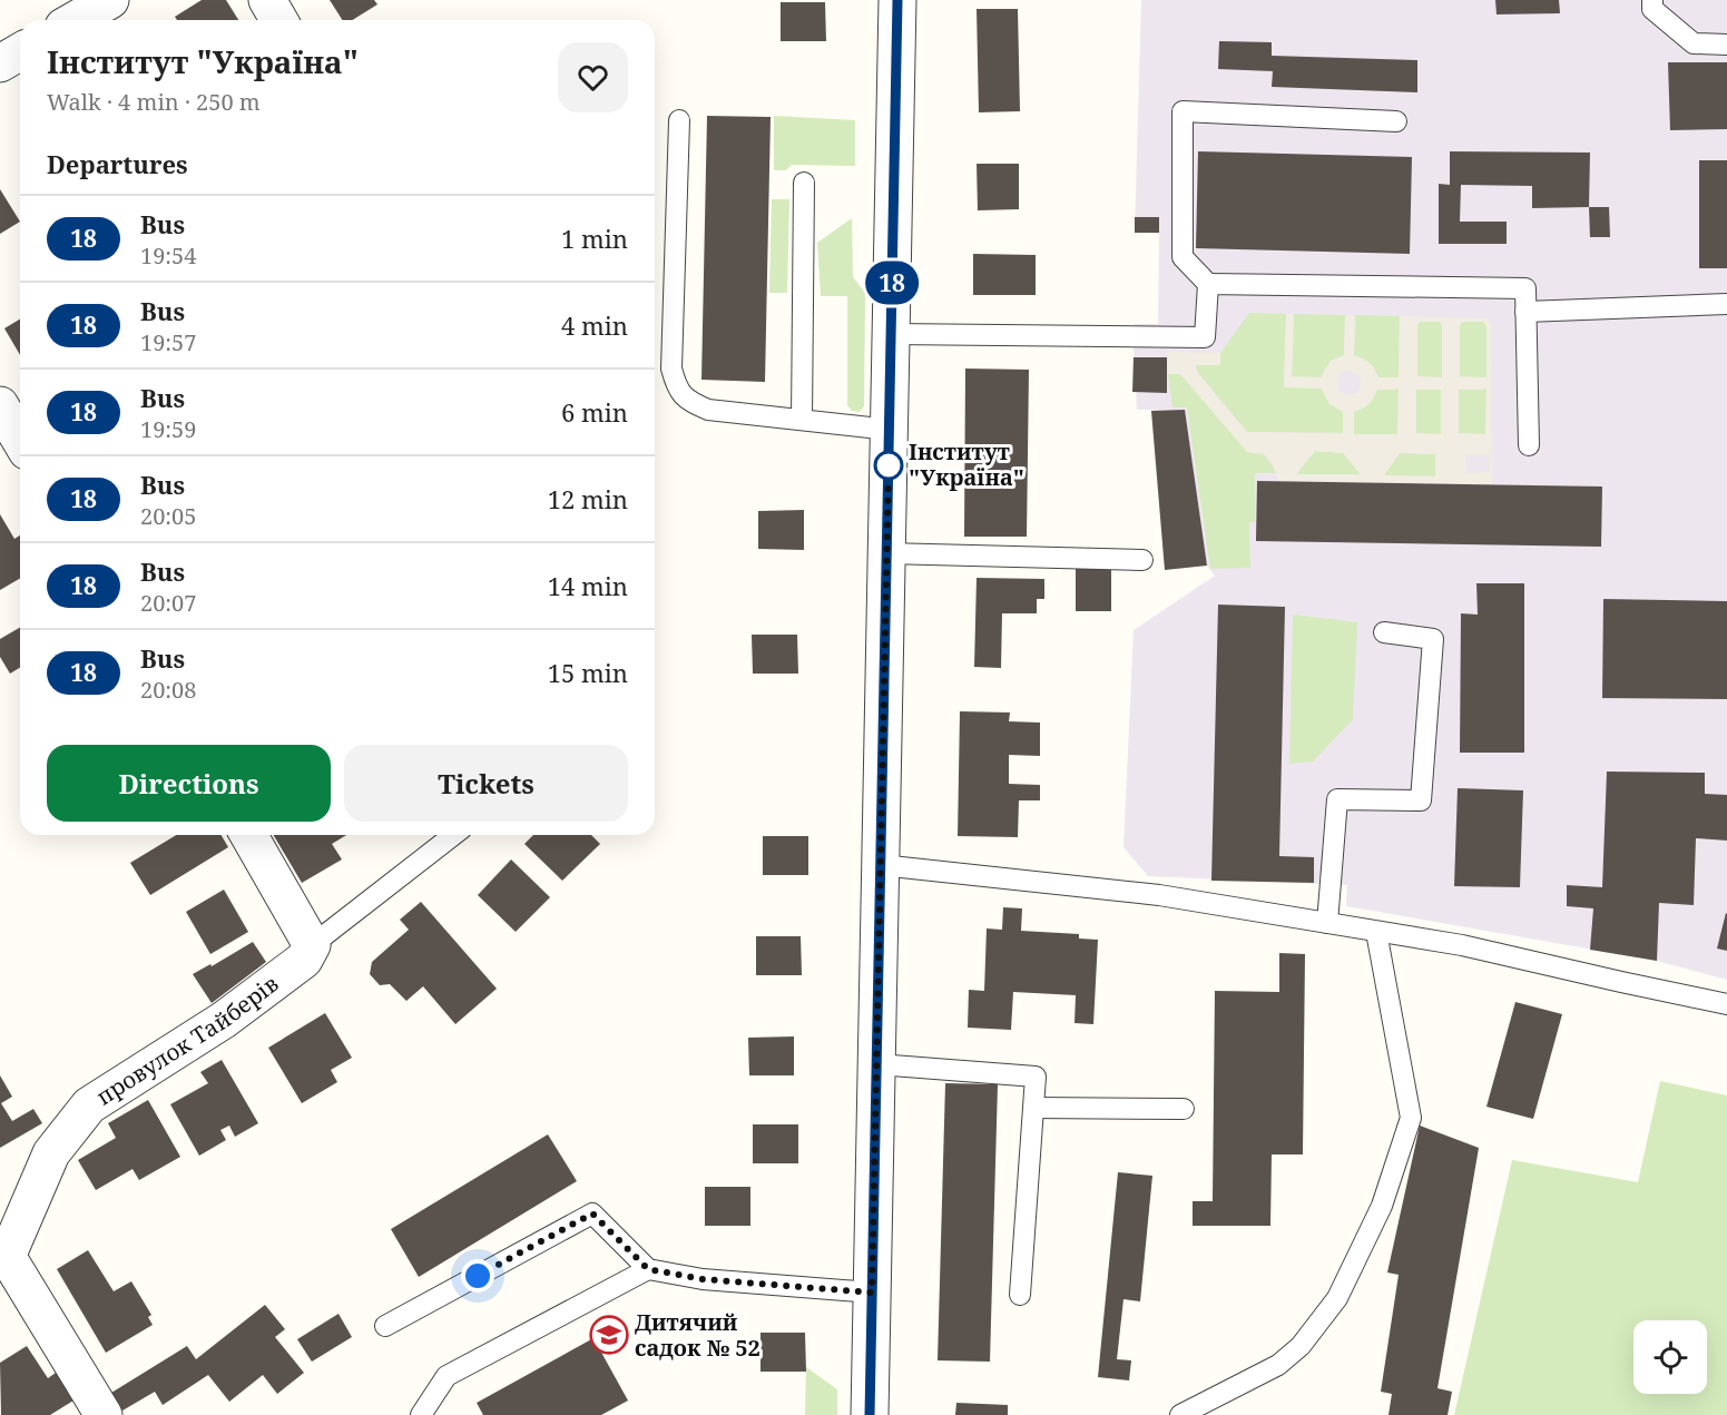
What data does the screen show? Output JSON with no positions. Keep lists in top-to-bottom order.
{
  "streets": {
    "street": ["провулок Тайберів"]
  },
  "places": {
    "other": ["Інститут \"Україна\""],
    "school or university": ["Дитячий садок № 52"]
  },
  "lines": ["bus line 18"],
  "page": {
    "on_map": "18",
    "heading": [
      ["Інститут \"Україна\"", "Walk · 4 min · 250 m"],
      "Departures"
    ],
    "list": [
      {
        "mark": "18",
        "name": "Bus",
        "note": "19:54",
        "value": "1 min"
      },
      {
        "mark": "18",
        "name": "Bus",
        "note": "19:57",
        "value": "4 min"
      },
      {
        "mark": "18",
        "name": "Bus",
        "note": "19:59",
        "value": "6 min"
      },
      {
        "mark": "18",
        "name": "Bus",
        "note": "20:05",
        "value": "12 min"
      },
      {
        "mark": "18",
        "name": "Bus",
        "note": "20:07",
        "value": "14 min"
      },
      {
        "mark": "18",
        "name": "Bus",
        "note": "20:08",
        "value": "15 min"
      }
    ],
    "buttons": ["Directions", "Tickets"]
  }
}
